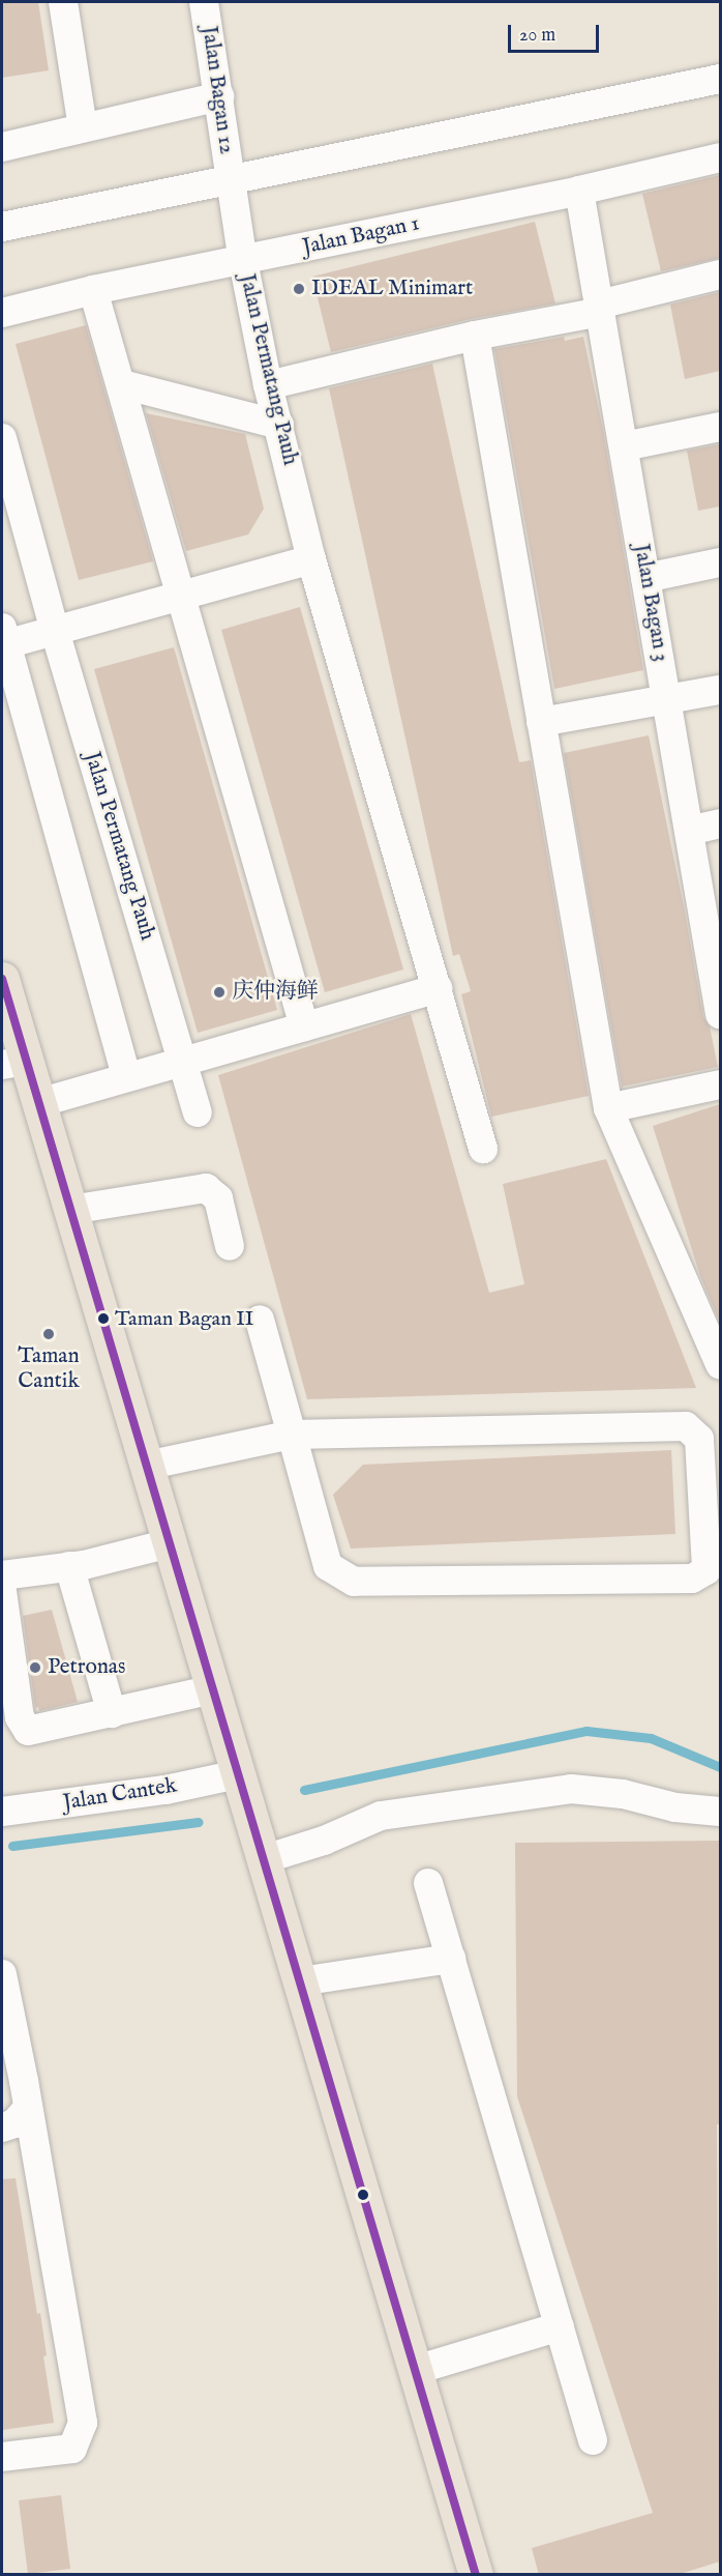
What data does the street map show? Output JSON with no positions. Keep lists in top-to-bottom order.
{
  "streets": {
    "street": [
      "Jalan Bagan 12",
      "Jalan Bagan 1",
      "Jalan Permatang Pauh",
      "Jalan Bagan 3",
      "Jalan Cantek"
    ]
  },
  "crossings": [
    ["Jalan Bagan 12", "Jalan Permatang Pauh"],
    ["Jalan Bagan 1", "Jalan Permatang Pauh"],
    ["Jalan Bagan 1", "Jalan Bagan 3"]
  ],
  "places": [
    "IDEAL Minimart",
    "庆仲海鲜",
    "Taman Bagan II",
    "Taman Cantik",
    "Petronas"
  ],
  "scale_bar": "20 m"
}
